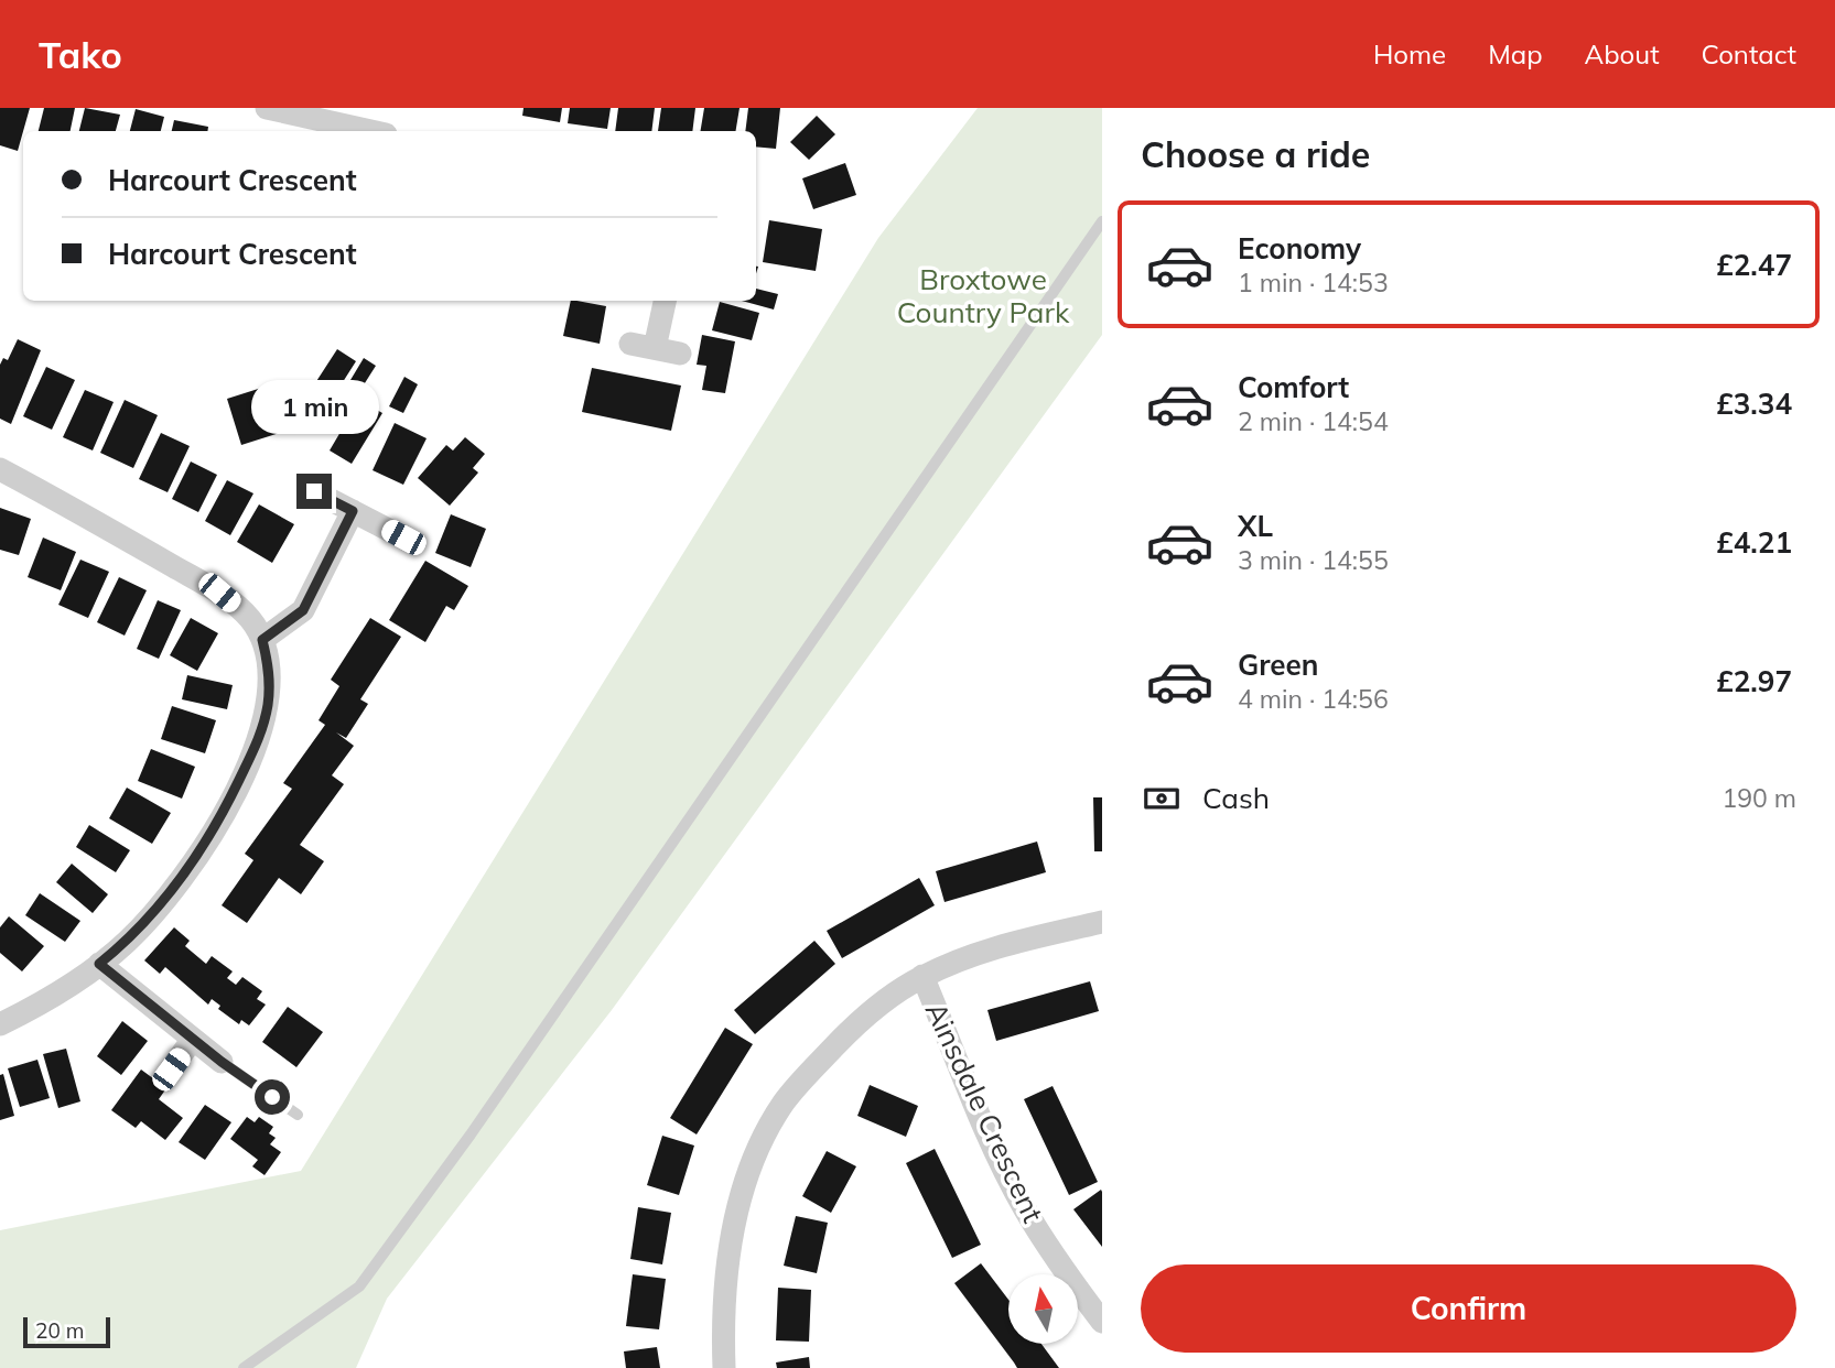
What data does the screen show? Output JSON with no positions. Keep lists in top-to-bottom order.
{
  "streets": {
    "street": ["Ainsdale Crescent"]
  },
  "parks": ["Broxtowe Country Park"],
  "scale_bar": "20 m",
  "north": "top",
  "page": {
    "header": "Tako",
    "nav": [
      "Home",
      "Map",
      "About",
      "Contact"
    ],
    "heading": "Choose a ride",
    "banner": ["Harcourt Crescent", "Harcourt Crescent"],
    "list": [
      {
        "name": "Economy",
        "note": "1 min · 14:53",
        "value": "£2.47"
      },
      {
        "name": "Comfort",
        "note": "2 min · 14:54",
        "value": "£3.34"
      },
      {
        "name": "XL",
        "note": "3 min · 14:55",
        "value": "£4.21"
      },
      {
        "name": "Green",
        "note": "4 min · 14:56",
        "value": "£2.97"
      }
    ],
    "bubble": "1 min",
    "pay": ["Cash", "190 m"],
    "buttons": "Confirm",
    "scale": "20 m"
  }
}
